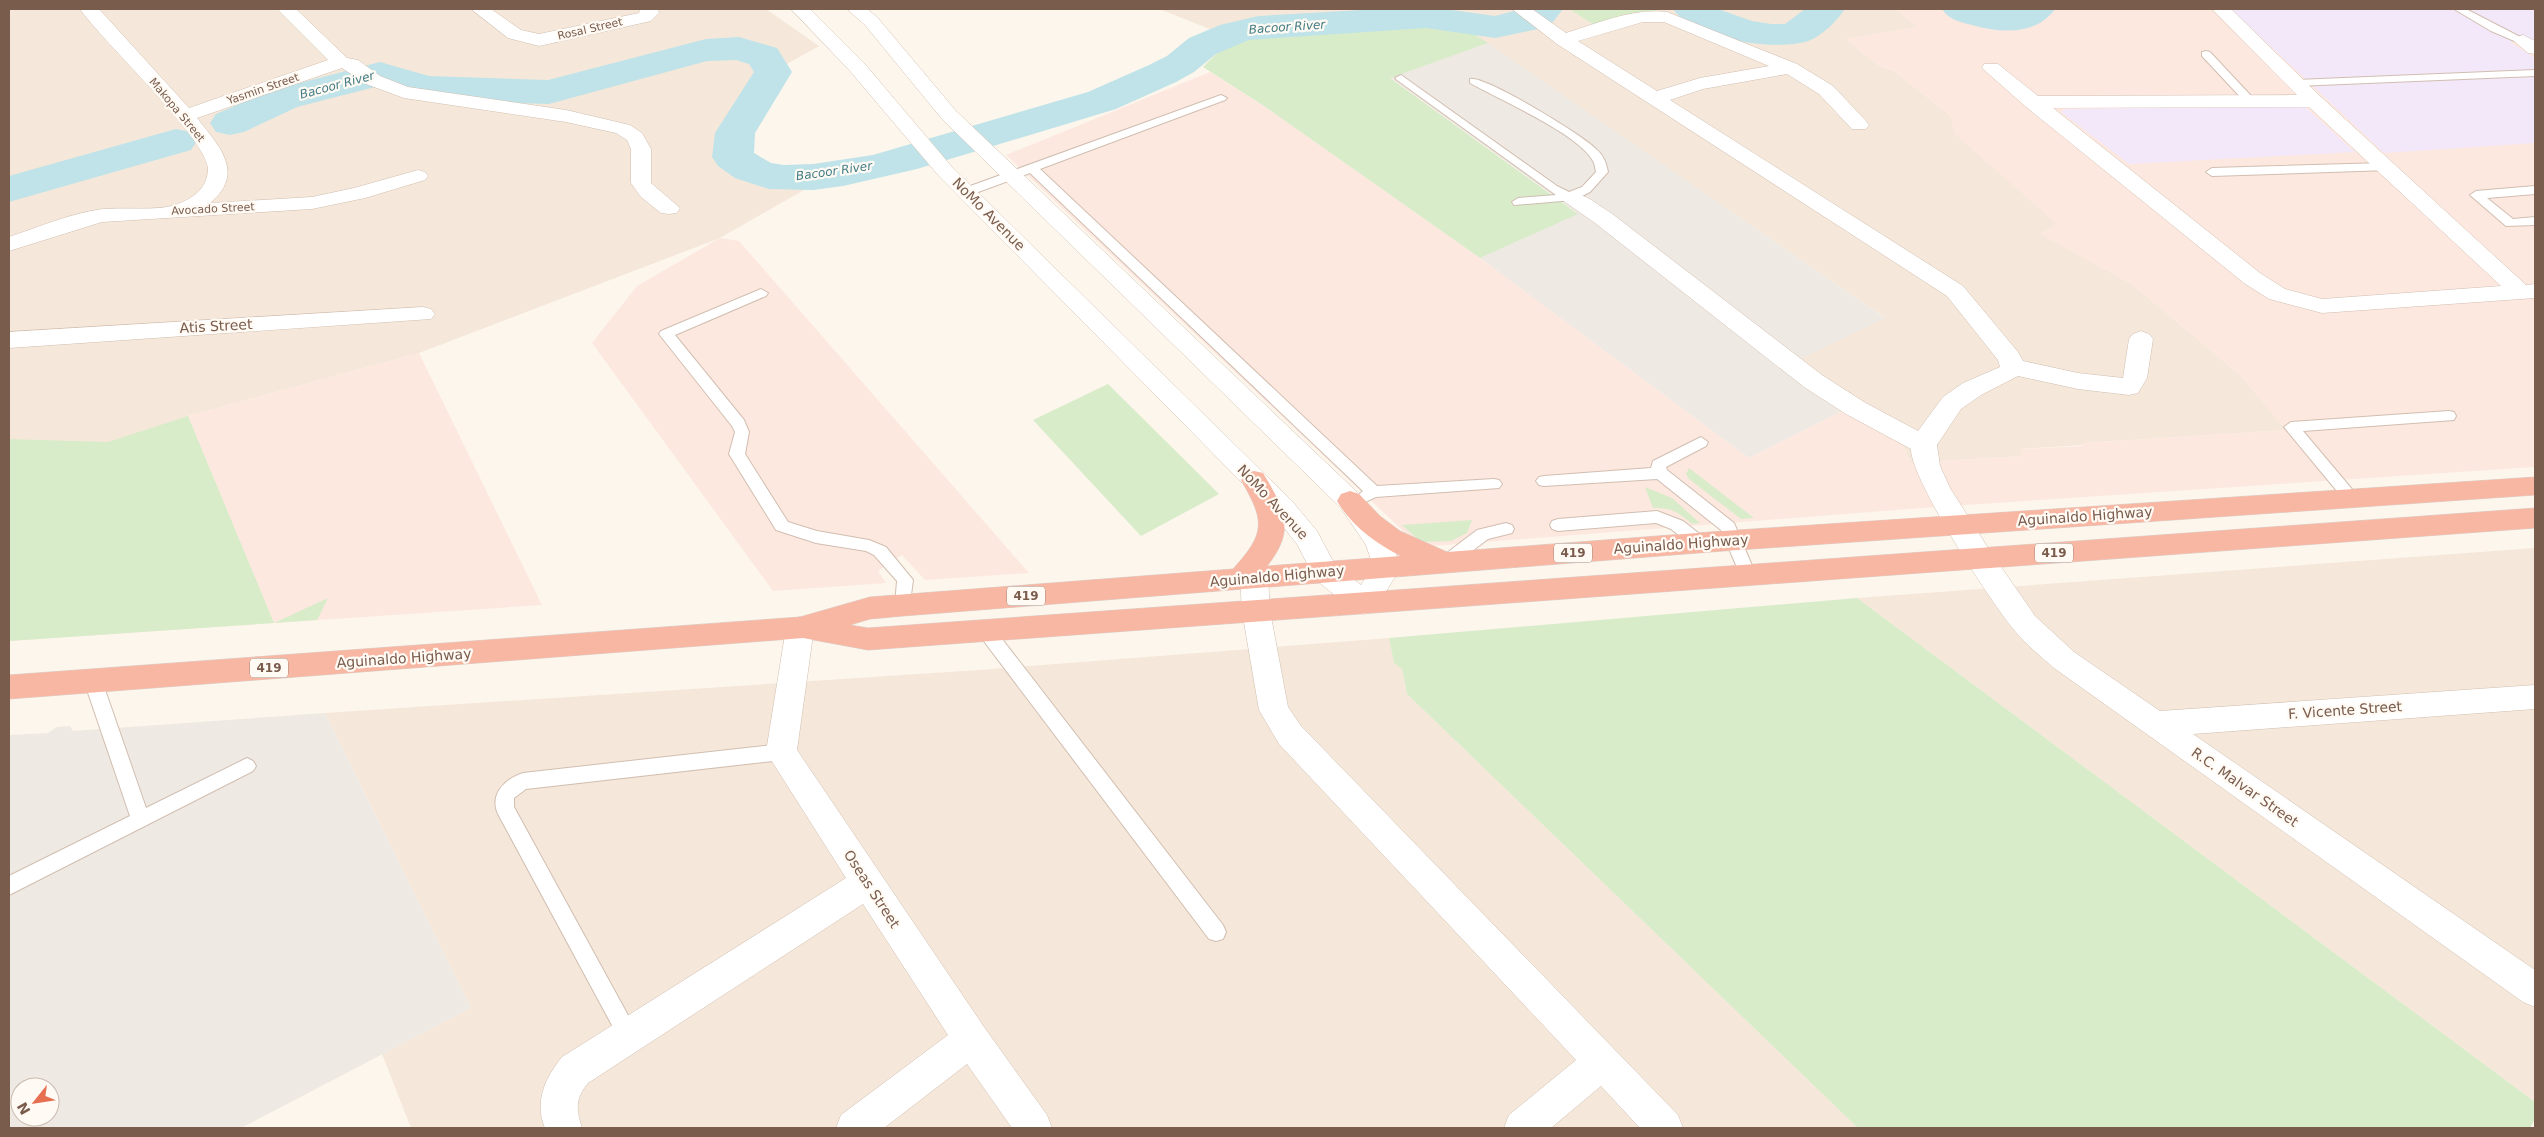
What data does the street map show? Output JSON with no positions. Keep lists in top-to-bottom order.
{
  "streets": {
    "highway": ["Aguinaldo Highway", "419"],
    "street": [
      "Rosal Street",
      "Yasmin Street",
      "Makopa Street",
      "Avocado Street",
      "NoMo Avenue",
      "Atis Street",
      "F. Vicente Street",
      "R.C. Malvar Street",
      "Oseas Street"
    ]
  },
  "crossings": [
    ["Yasmin Street", "Makopa Street"],
    ["Makopa Street", "Avocado Street"],
    ["NoMo Avenue", "Aguinaldo Highway"],
    ["Aguinaldo Highway", "R.C. Malvar Street"],
    ["F. Vicente Street", "R.C. Malvar Street"]
  ],
  "water": ["Bacoor River"],
  "north": "bottom left"
}
